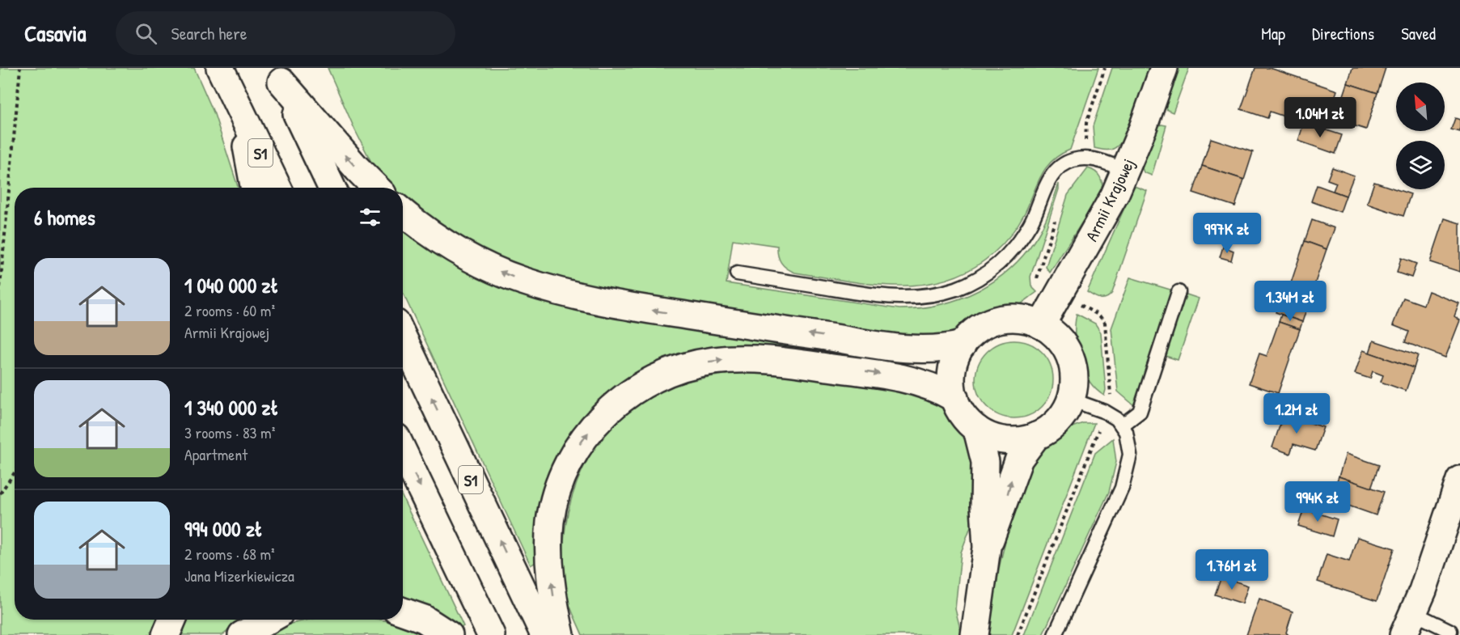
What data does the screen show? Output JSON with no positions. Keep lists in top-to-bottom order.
{
  "streets": {
    "main road": ["S1", "Armii Krajowej"]
  },
  "north": "top left",
  "page": {
    "header": "Casavia",
    "search": "Search here",
    "nav": ["Map", "Directions", "Saved"],
    "price": [
      "1.04M zł",
      "997K zł",
      "1.34M zł",
      "1.2M zł",
      "994K zł",
      "1.76M zł"
    ],
    "heading": "6 homes",
    "list": [
      {
        "name": "1 040 000 zł",
        "note": "2 rooms · 60 m² · Armii Krajowej"
      },
      {
        "name": "1 340 000 zł",
        "note": "3 rooms · 83 m² · Apartment"
      },
      {
        "name": "994 000 zł",
        "note": "2 rooms · 68 m² · Jana Mizerkiewicza"
      }
    ]
  }
}
